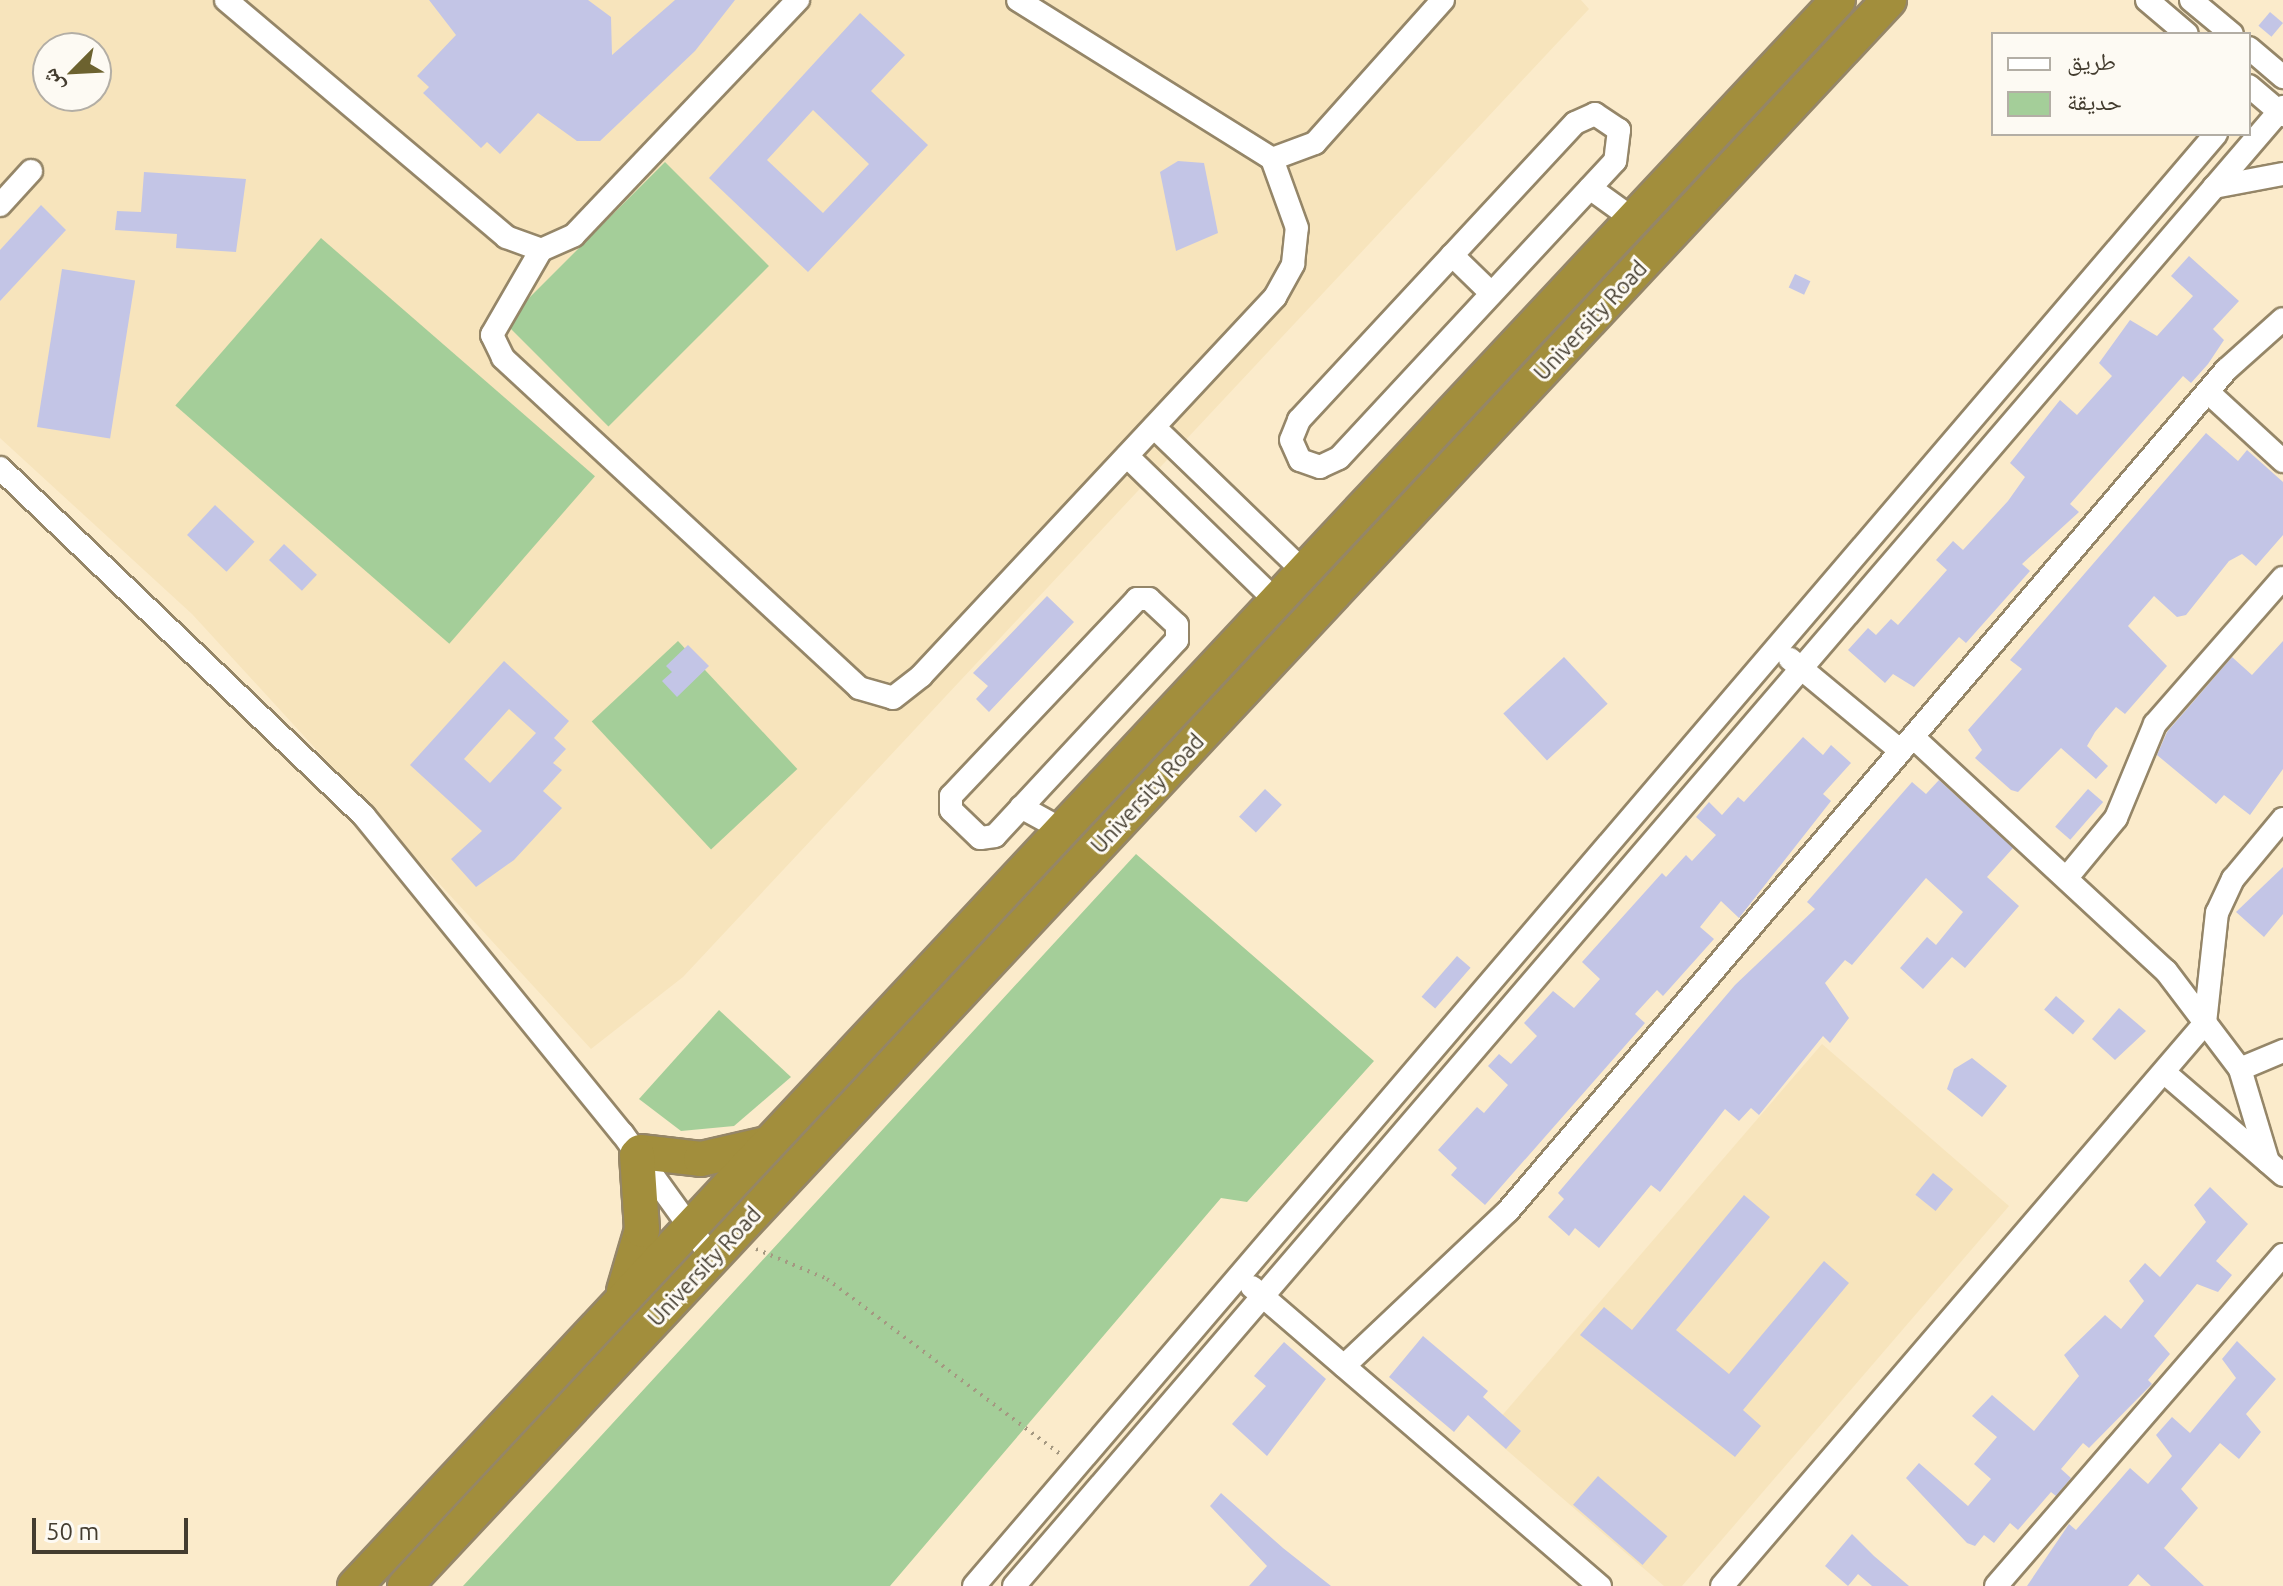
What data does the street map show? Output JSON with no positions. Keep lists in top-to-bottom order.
{
  "streets": {
    "highway": ["University Road"]
  },
  "legend": ["طريق", "حديقة"],
  "scale_bar": "50 m",
  "north": "bottom left"
}
